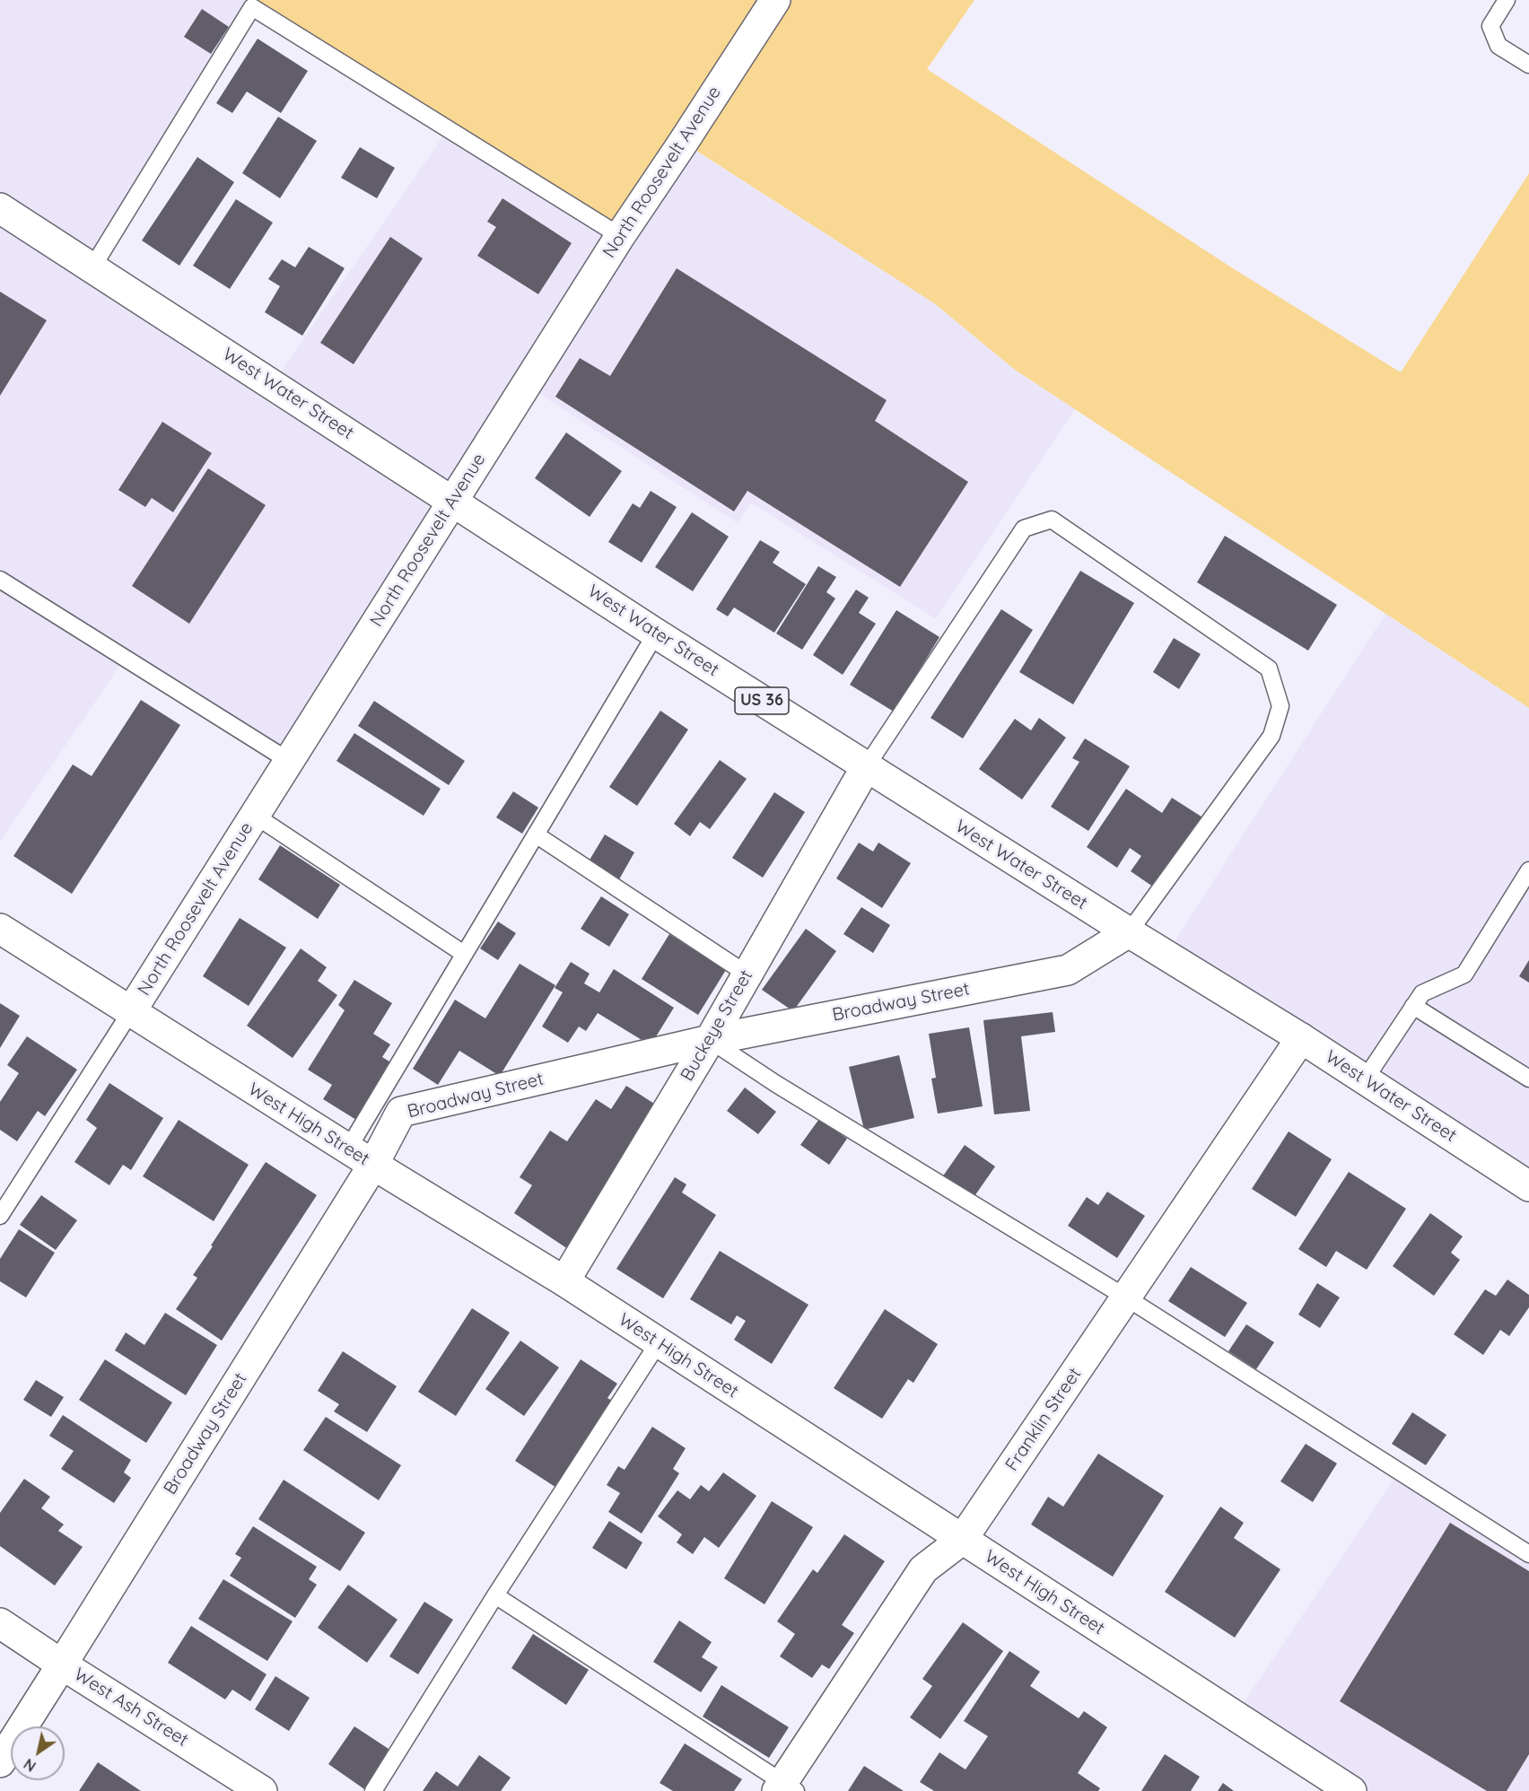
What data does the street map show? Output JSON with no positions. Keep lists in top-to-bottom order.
{
  "streets": {
    "street": [
      "North Roosevelt Avenue",
      "West Water Street",
      "US 36",
      "Broadway Street",
      "Buckeye Street",
      "West High Street",
      "Franklin Street",
      "West Ash Street"
    ]
  },
  "crossings": [
    ["North Roosevelt Avenue", "West Water Street"],
    ["North Roosevelt Avenue", "West High Street"],
    ["West Water Street", "Broadway Street"],
    ["West Water Street", "Buckeye Street"],
    ["West Water Street", "Franklin Street"],
    ["Broadway Street", "Buckeye Street"],
    ["Broadway Street", "West High Street"],
    ["Broadway Street", "West Ash Street"],
    ["Buckeye Street", "West High Street"],
    ["West High Street", "Franklin Street"]
  ],
  "north": "bottom left"
}
